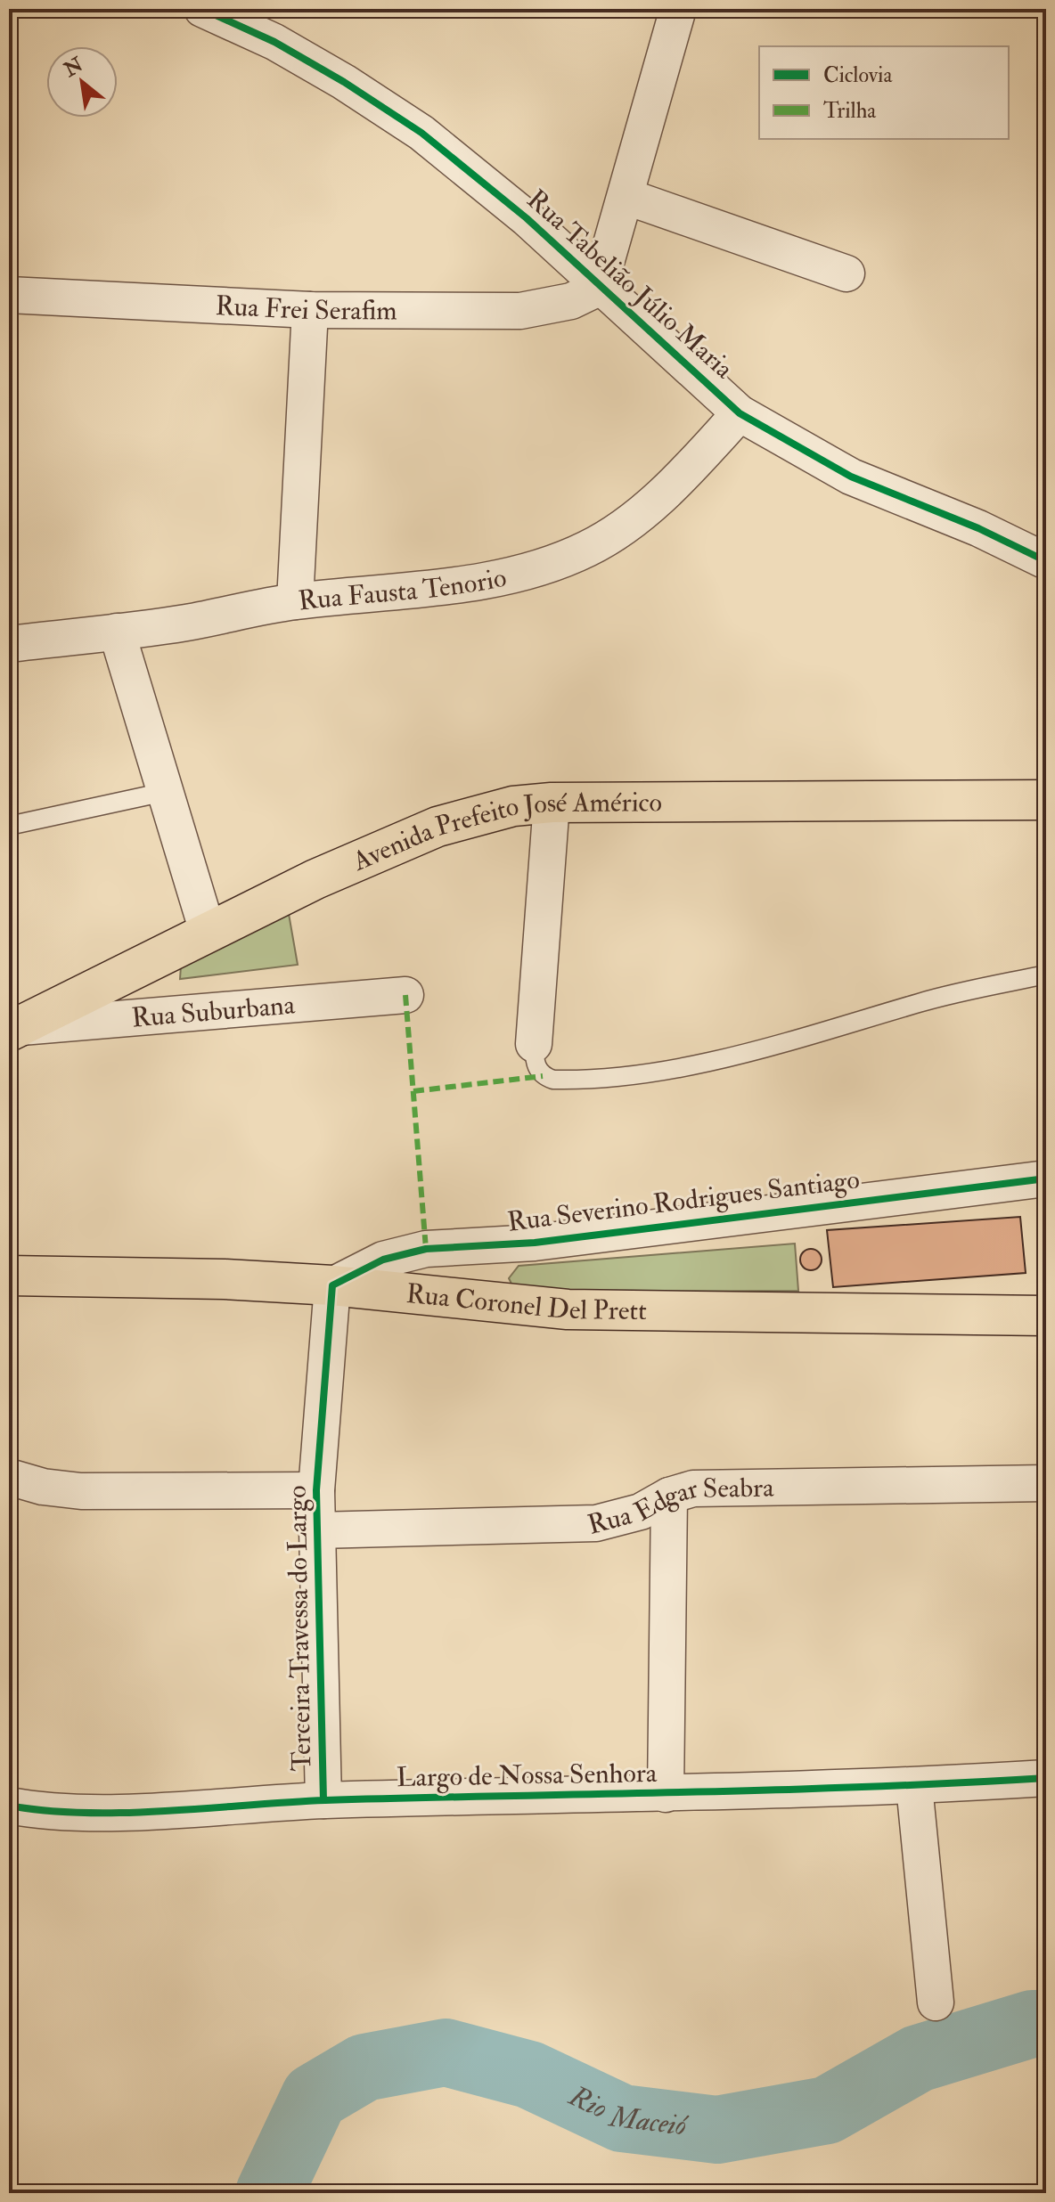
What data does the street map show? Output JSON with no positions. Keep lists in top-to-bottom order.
{
  "streets": {
    "main road": ["Avenida Prefeito José Américo", "Rua Coronel Del Prett"],
    "street": [
      "Rua Tabelião Júlio Maria",
      "Rua Frei Serafim",
      "Rua Fausta Tenorio",
      "Rua Suburbana",
      "Rua Severino Rodrigues Santiago",
      "Rua Edgar Seabra",
      "Terceira Travessa do Largo",
      "Largo de Nossa Senhora"
    ]
  },
  "crossings": [
    ["Rua Tabelião Júlio Maria", "Rua Frei Serafim"],
    ["Rua Tabelião Júlio Maria", "Rua Fausta Tenorio"],
    ["Avenida Prefeito José Américo", "Rua Suburbana"],
    ["Rua Severino Rodrigues Santiago", "Rua Coronel Del Prett"],
    ["Rua Severino Rodrigues Santiago", "Terceira Travessa do Largo"],
    ["Rua Coronel Del Prett", "Terceira Travessa do Largo"],
    ["Rua Edgar Seabra", "Terceira Travessa do Largo"],
    ["Terceira Travessa do Largo", "Largo de Nossa Senhora"]
  ],
  "water": ["Rio Maceió"],
  "legend": ["Ciclovia", "Trilha"],
  "north": "top left"
}
